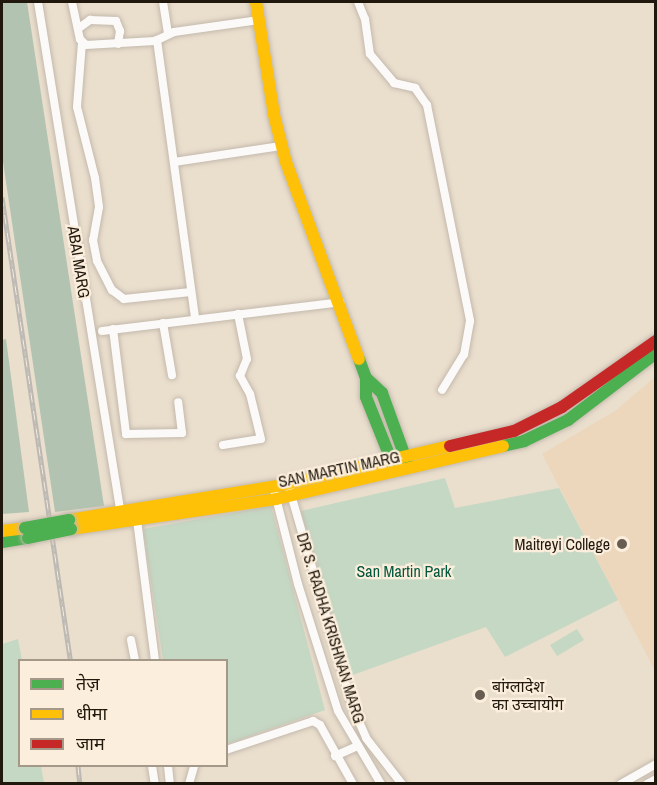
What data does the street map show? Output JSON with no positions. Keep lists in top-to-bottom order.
{
  "streets": {
    "street": ["ABAI MARG", "SAN MARTIN MARG", "DR S. RADHA KRISHNAN MARG"]
  },
  "crossings": [
    ["ABAI MARG", "SAN MARTIN MARG"],
    ["SAN MARTIN MARG", "DR S. RADHA KRISHNAN MARG"]
  ],
  "parks": ["San Martin Park"],
  "places": ["Maitreyi College", "बांग्लादेश का उच्चायोग"],
  "legend": ["तेज़", "धीमा", "जाम"]
}
